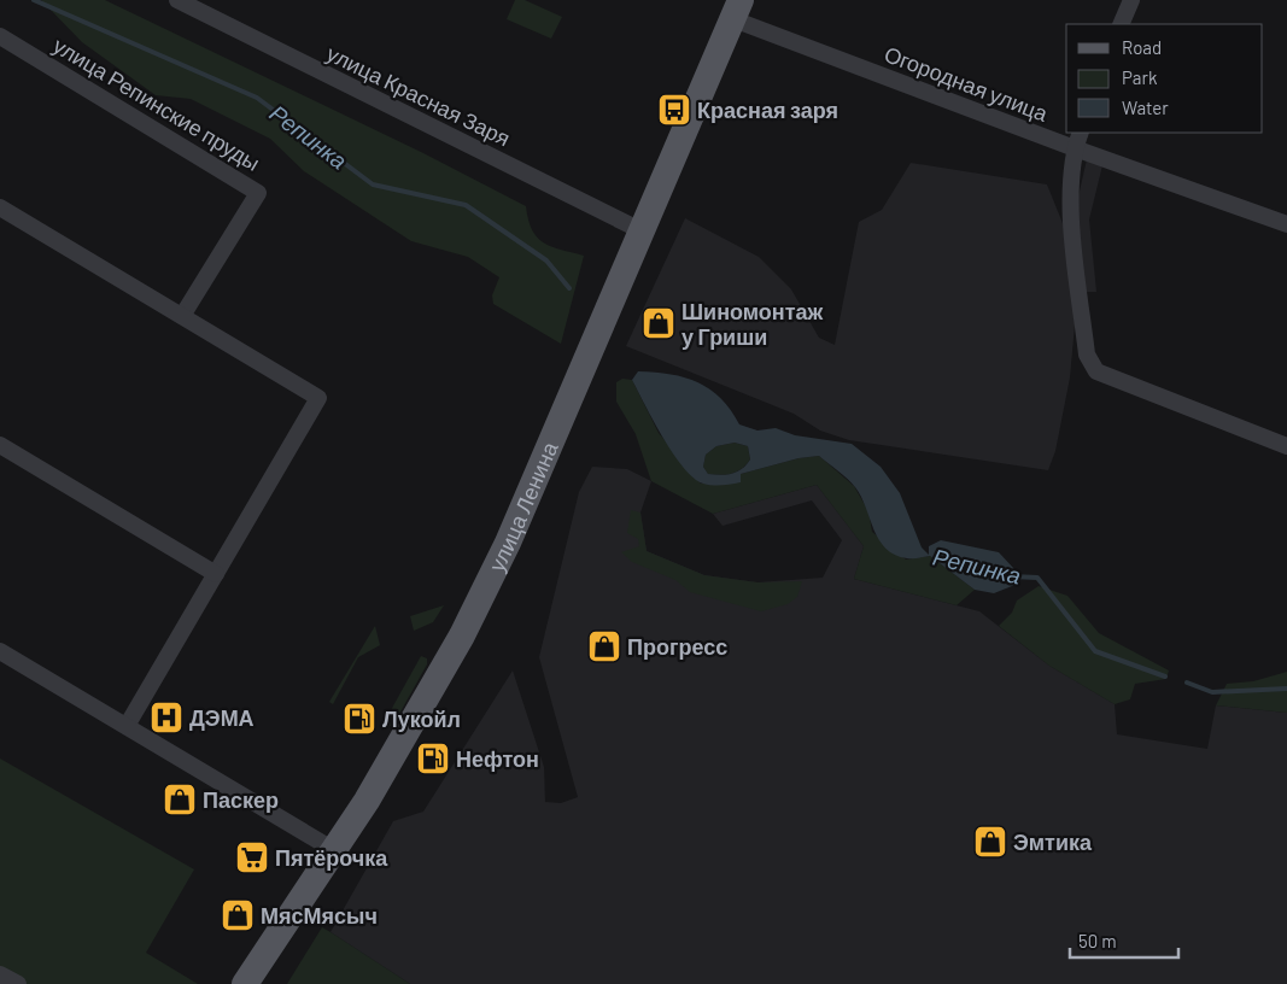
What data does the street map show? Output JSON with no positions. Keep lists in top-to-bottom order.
{
  "streets": {
    "main road": ["улица Ленина"],
    "street": ["Огородная улица", "улица Красная Заря", "улица Репинские пруды"]
  },
  "crossings": [
    ["Огородная улица", "улица Ленина"],
    ["улица Красная Заря", "улица Ленина"]
  ],
  "water": ["Репинка"],
  "places": {
    "bus stop": ["Красная заря"],
    "shop": [
      "Шиномонтаж у Гриши",
      "Прогресс",
      "Паскер",
      "Эмтика",
      "МясМясыч"
    ],
    "hospital": ["ДЭМА"],
    "fuel station": ["Лукойл", "Нефтон"],
    "supermarket": ["Пятёрочка"]
  },
  "legend": ["Road", "Park", "Water"],
  "scale_bar": "50 m"
}
